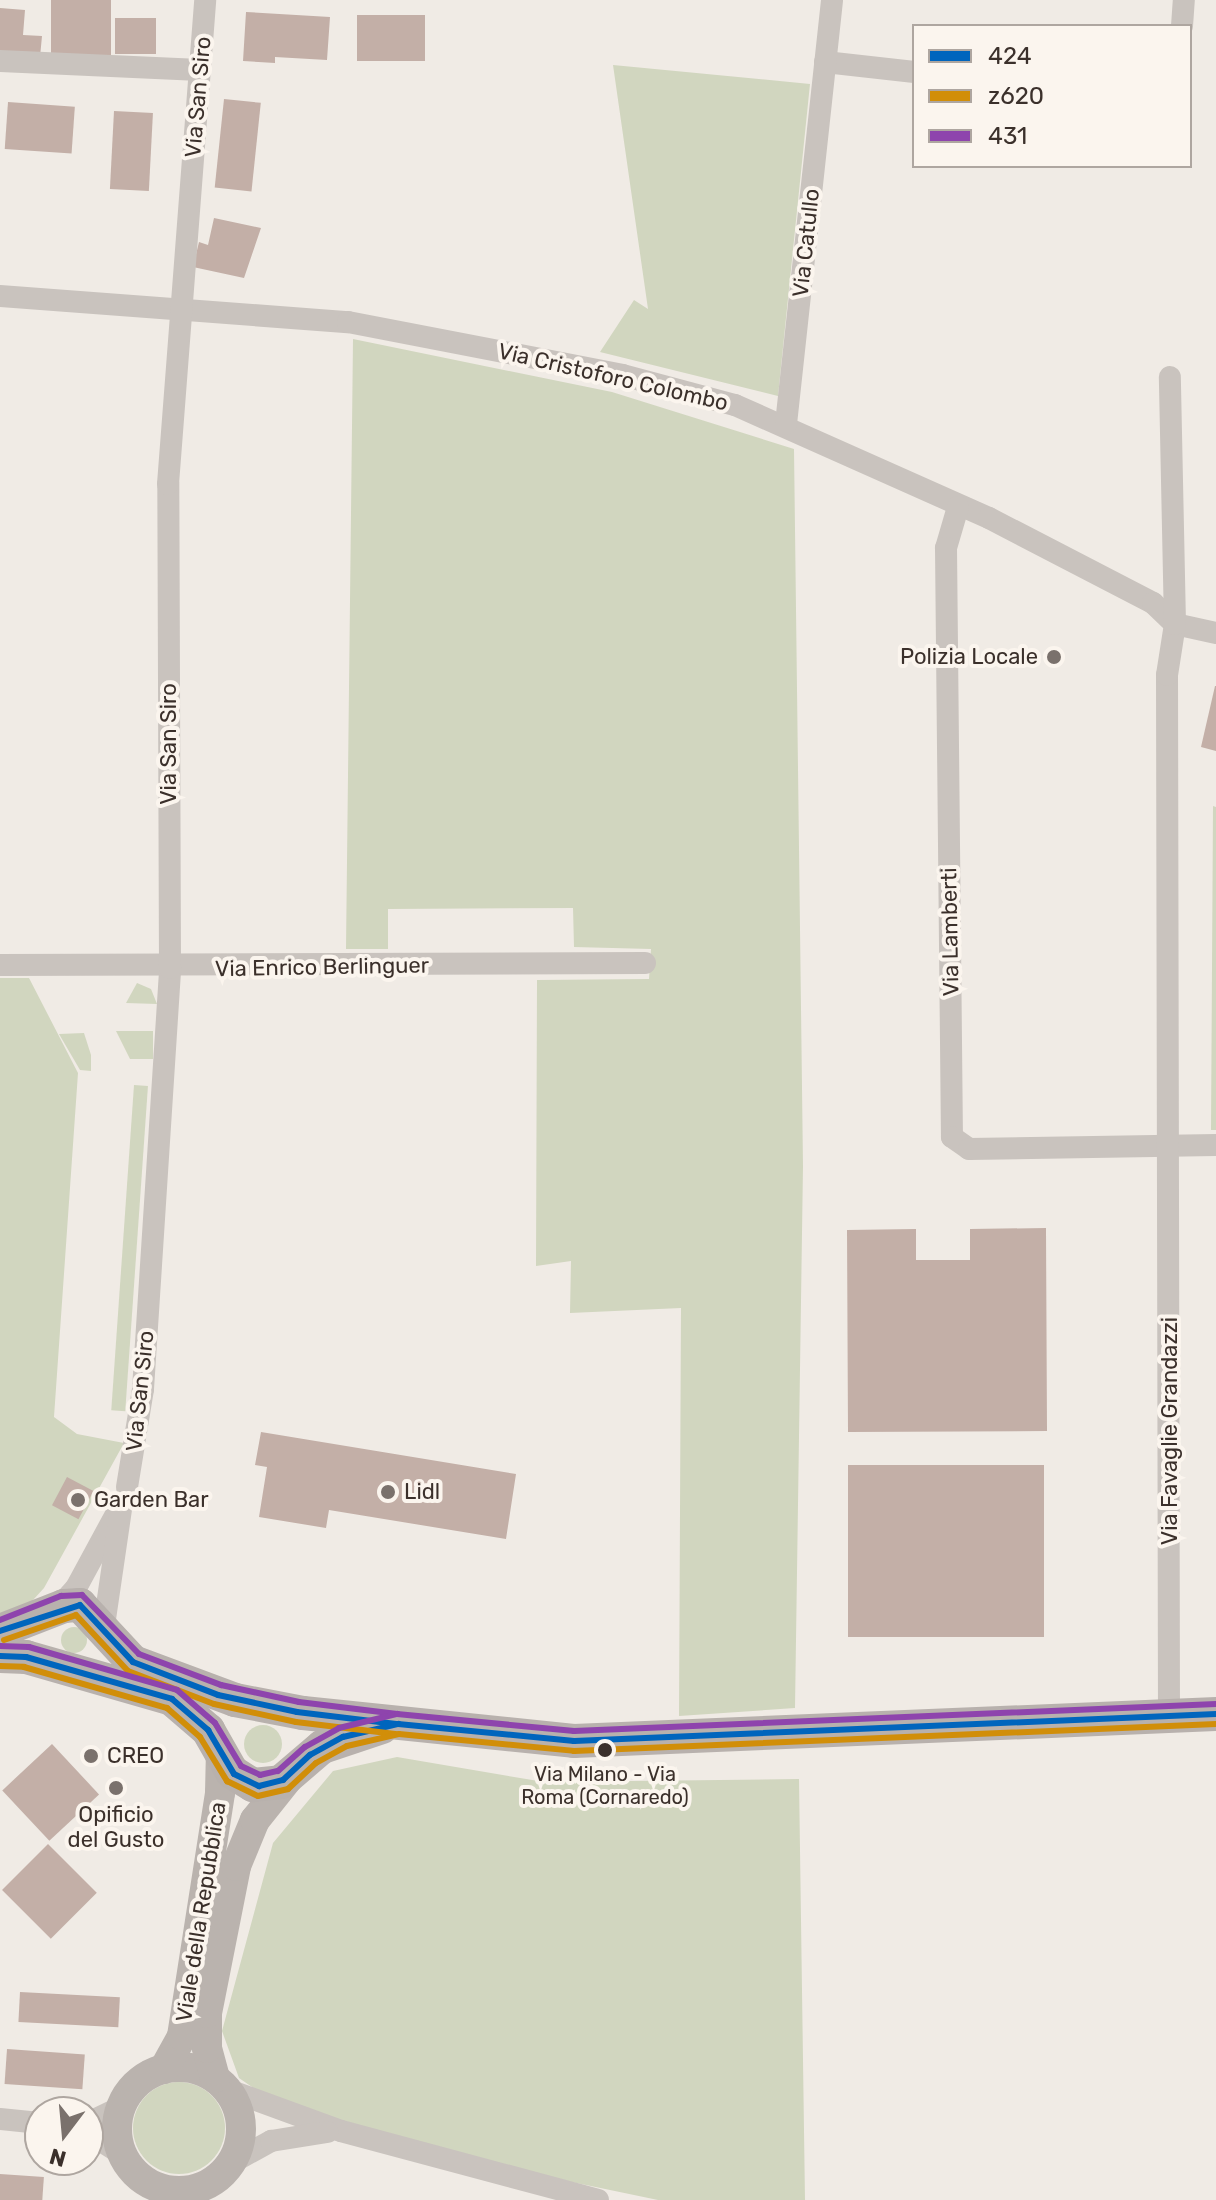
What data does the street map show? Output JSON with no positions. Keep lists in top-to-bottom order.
{
  "streets": {
    "street": [
      "Via San Siro",
      "Via Catullo",
      "Via Cristoforo Colombo",
      "Via Lamberti",
      "Via Enrico Berlinguer",
      "Via Favaglie Grandazzi",
      "Viale della Repubblica"
    ]
  },
  "crossings": [
    ["Via San Siro", "Via Cristoforo Colombo"],
    ["Via San Siro", "Via Enrico Berlinguer"],
    ["Via Catullo", "Via Cristoforo Colombo"],
    ["Via Cristoforo Colombo", "Via Lamberti"],
    ["Via Cristoforo Colombo", "Via Favaglie Grandazzi"],
    ["Via Lamberti", "Via Favaglie Grandazzi"]
  ],
  "places": [
    "Polizia Locale",
    "Lidl",
    "Garden Bar",
    "Via Milano - Via Roma (Cornaredo)",
    "CREO",
    "Opificio del Gusto"
  ],
  "lines": ["transit line 431", "transit line 424", "transit line z620"],
  "legend": ["424", "z620", "431"],
  "north": "bottom"
}
